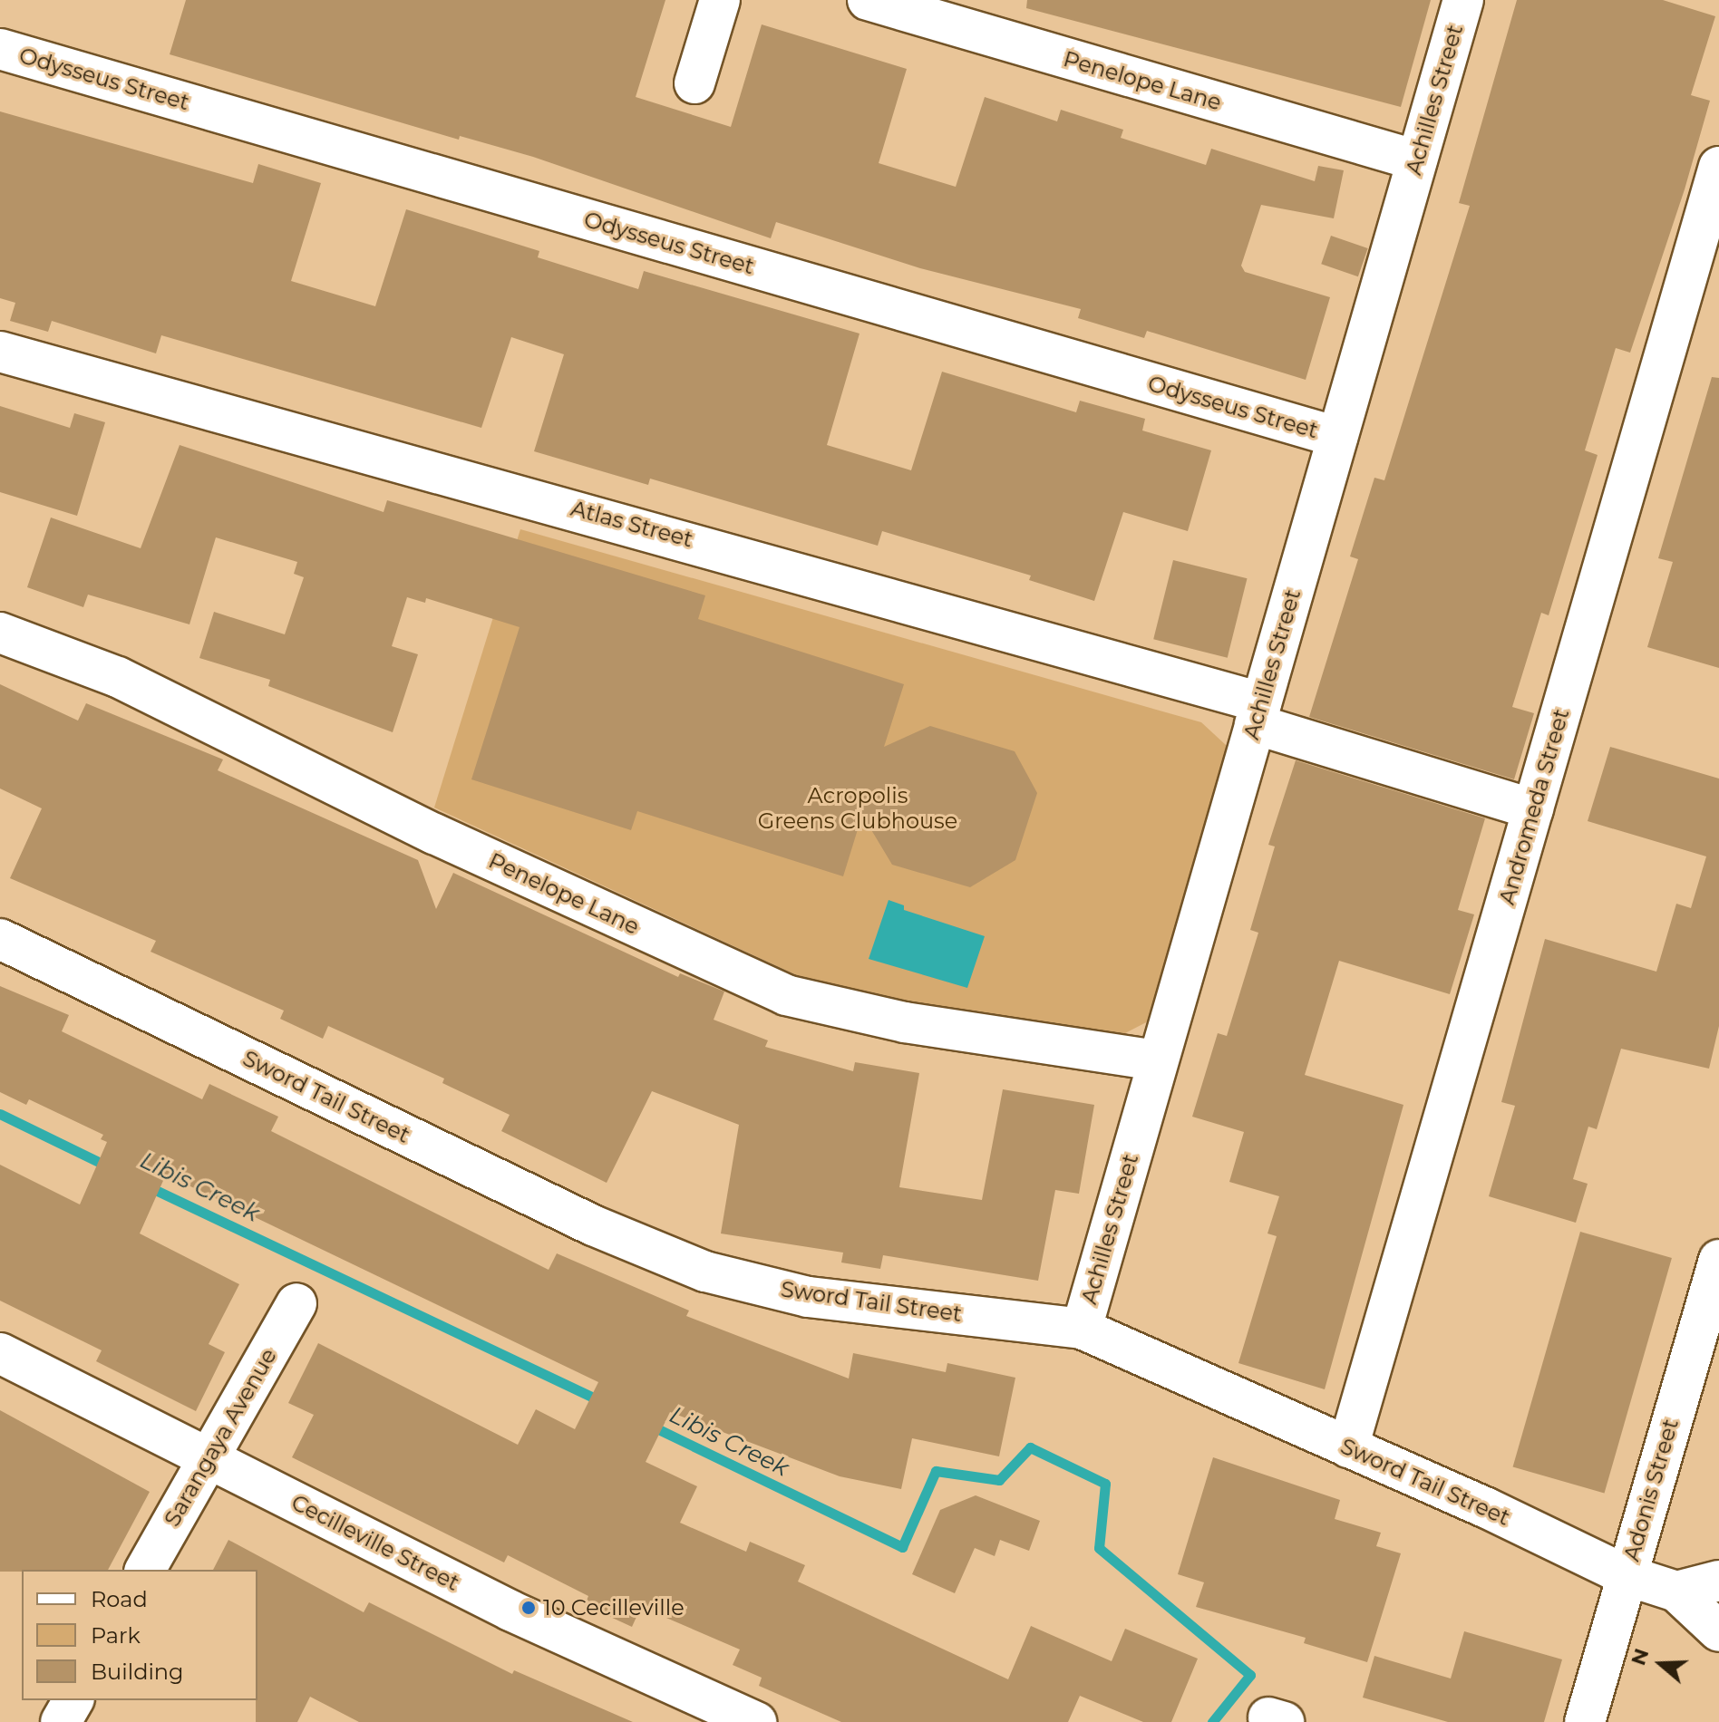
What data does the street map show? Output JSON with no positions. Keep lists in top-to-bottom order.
{
  "streets": {
    "street": [
      "Odysseus Street",
      "Penelope Lane",
      "Achilles Street",
      "Atlas Street",
      "Andromeda Street",
      "Sword Tail Street",
      "Sarangaya Avenue",
      "Adonis Street",
      "Cecilleville Street"
    ]
  },
  "crossings": [
    ["Odysseus Street", "Achilles Street"],
    ["Penelope Lane", "Achilles Street"],
    ["Achilles Street", "Atlas Street"],
    ["Achilles Street", "Sword Tail Street"],
    ["Atlas Street", "Andromeda Street"],
    ["Andromeda Street", "Sword Tail Street"],
    ["Sword Tail Street", "Adonis Street"],
    ["Sarangaya Avenue", "Cecilleville Street"]
  ],
  "water": ["Libis Creek"],
  "parks": ["Acropolis Greens Clubhouse"],
  "places": ["10 Cecilleville"],
  "legend": ["Road", "Park", "Building"],
  "north": "left"
}
